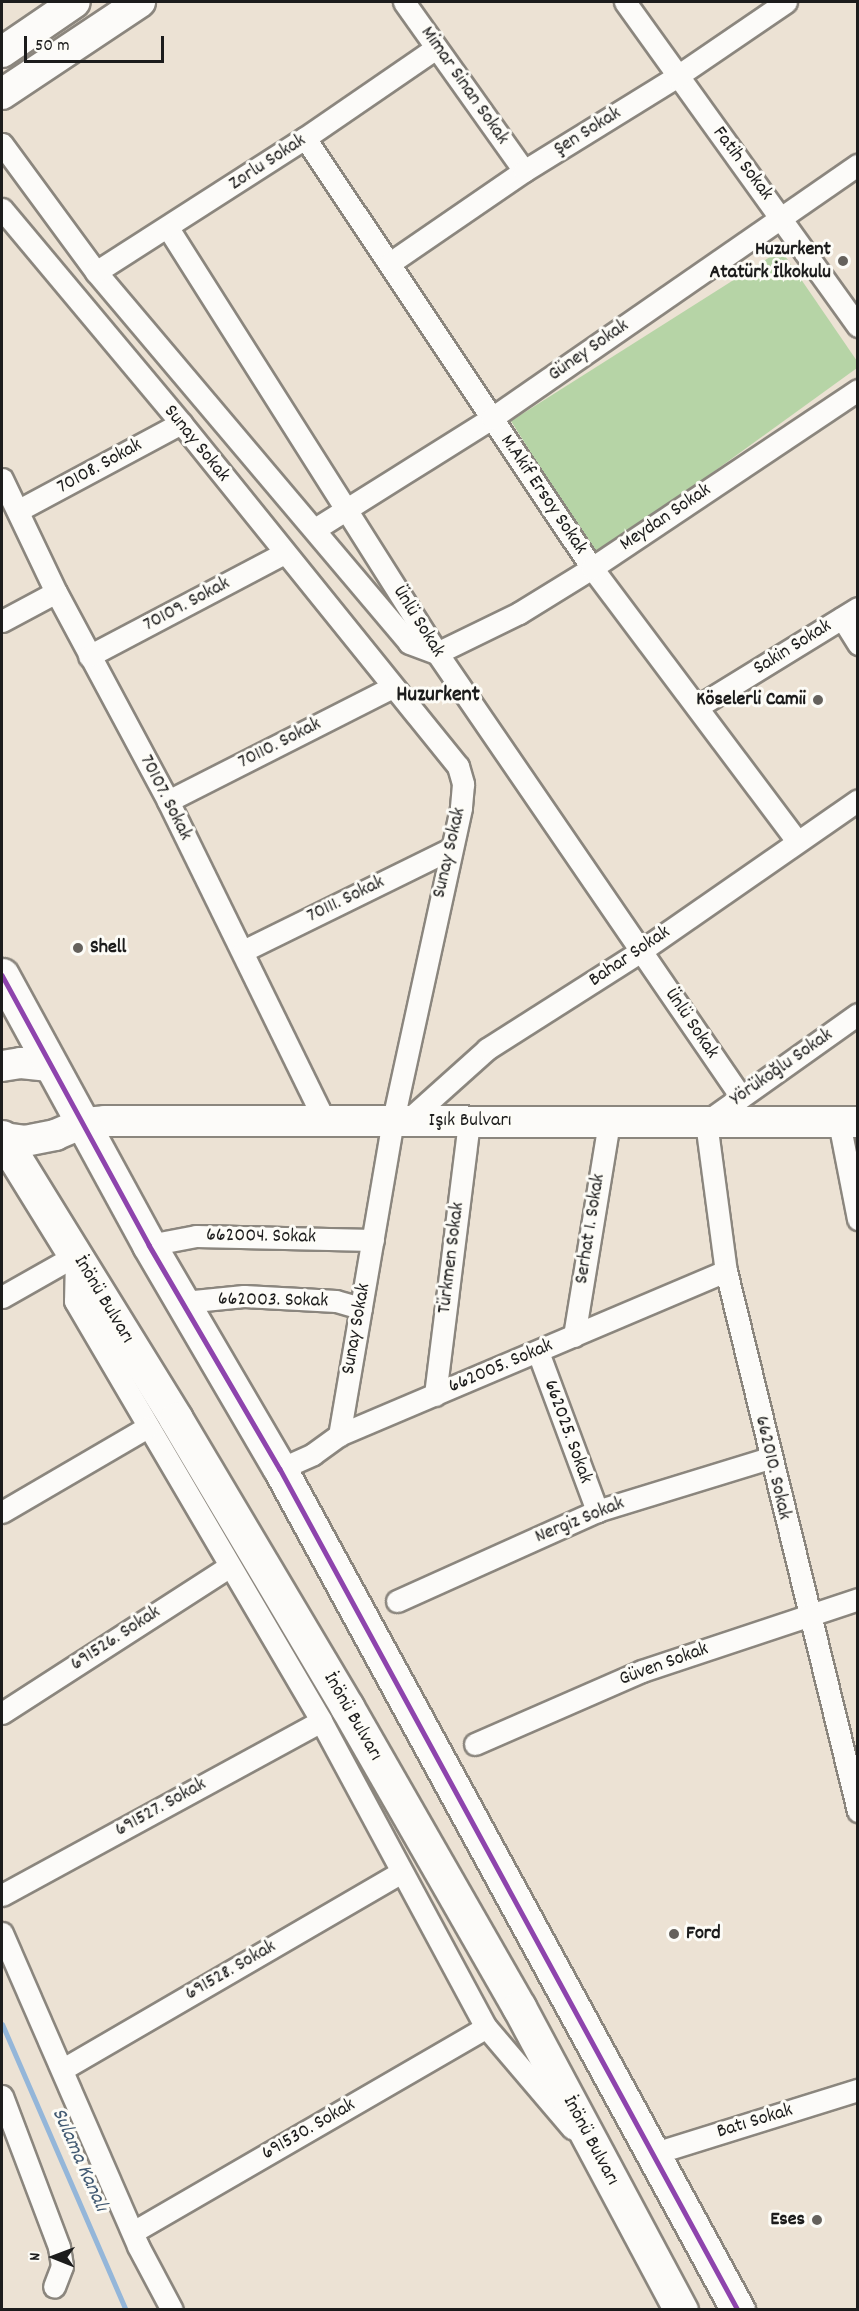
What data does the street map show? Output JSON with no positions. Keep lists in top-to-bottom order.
{
  "streets": {
    "highway": ["İnönü Bulvarı"],
    "main road": ["Işık Bulvarı"],
    "street": [
      "Mimar Sinan Sokak",
      "Şen Sokak",
      "Zorlu Sokak",
      "Fatih Sokak",
      "Güney Sokak",
      "Sunay Sokak",
      "70108. Sokak",
      "M.Akif Ersoy Sokak",
      "Meydan Sokak",
      "70109. Sokak",
      "Ünlü Sokak",
      "Sakin Sokak",
      "70110. Sokak",
      "70107. Sokak",
      "70111. Sokak",
      "Bahar Sokak",
      "Yörükoğlu Sokak",
      "Serhat 1. Sokak",
      "662004. Sokak",
      "Türkmen Sokak",
      "662003. Sokak",
      "662005. Sokak",
      "662025. Sokak",
      "662010. Sokak",
      "Nergiz Sokak",
      "691526. Sokak",
      "Güven Sokak",
      "691527. Sokak",
      "691528. Sokak",
      "Batı Sokak",
      "691530. Sokak"
    ]
  },
  "crossings": [
    ["Mimar Sinan Sokak", "Şen Sokak"],
    ["Mimar Sinan Sokak", "Zorlu Sokak"],
    ["Şen Sokak", "Fatih Sokak"],
    ["Şen Sokak", "M.Akif Ersoy Sokak"],
    ["Zorlu Sokak", "Sunay Sokak"],
    ["Zorlu Sokak", "M.Akif Ersoy Sokak"],
    ["Zorlu Sokak", "Ünlü Sokak"],
    ["Fatih Sokak", "Güney Sokak"],
    ["Güney Sokak", "Sunay Sokak"],
    ["Güney Sokak", "M.Akif Ersoy Sokak"],
    ["Güney Sokak", "Ünlü Sokak"],
    ["Sunay Sokak", "70108. Sokak"],
    ["Sunay Sokak", "Meydan Sokak"],
    ["Sunay Sokak", "70109. Sokak"],
    ["Sunay Sokak", "Ünlü Sokak"],
    ["Sunay Sokak", "70110. Sokak"],
    ["Sunay Sokak", "70111. Sokak"],
    ["Sunay Sokak", "Bahar Sokak"],
    ["Sunay Sokak", "Işık Bulvarı"],
    ["Sunay Sokak", "662004. Sokak"],
    ["Sunay Sokak", "662003. Sokak"],
    ["Sunay Sokak", "662005. Sokak"],
    ["70108. Sokak", "70107. Sokak"],
    ["M.Akif Ersoy Sokak", "Meydan Sokak"],
    ["M.Akif Ersoy Sokak", "Sakin Sokak"],
    ["M.Akif Ersoy Sokak", "Bahar Sokak"],
    ["Meydan Sokak", "Ünlü Sokak"],
    ["70109. Sokak", "70107. Sokak"],
    ["Ünlü Sokak", "Bahar Sokak"],
    ["Ünlü Sokak", "Yörükoğlu Sokak"],
    ["70110. Sokak", "70107. Sokak"],
    ["70107. Sokak", "70111. Sokak"],
    ["70107. Sokak", "Işık Bulvarı"],
    ["Bahar Sokak", "Işık Bulvarı"],
    ["Yörükoğlu Sokak", "Işık Bulvarı"],
    ["Yörükoğlu Sokak", "662010. Sokak"],
    ["Işık Bulvarı", "Serhat 1. Sokak"],
    ["Işık Bulvarı", "Türkmen Sokak"],
    ["Işık Bulvarı", "662010. Sokak"],
    ["Serhat 1. Sokak", "662005. Sokak"],
    ["Türkmen Sokak", "662005. Sokak"],
    ["662005. Sokak", "662025. Sokak"],
    ["662005. Sokak", "662010. Sokak"],
    ["662025. Sokak", "Nergiz Sokak"],
    ["662010. Sokak", "Nergiz Sokak"],
    ["662010. Sokak", "Güven Sokak"]
  ],
  "districts": ["Huzurkent"],
  "water": ["Sulama Kanalı"],
  "places": [
    "Huzurkent Atatürk İlkokulu",
    "Köselerli Camii",
    "Shell",
    "Ford",
    "Eses"
  ],
  "scale_bar": "50 m",
  "north": "left"
}
